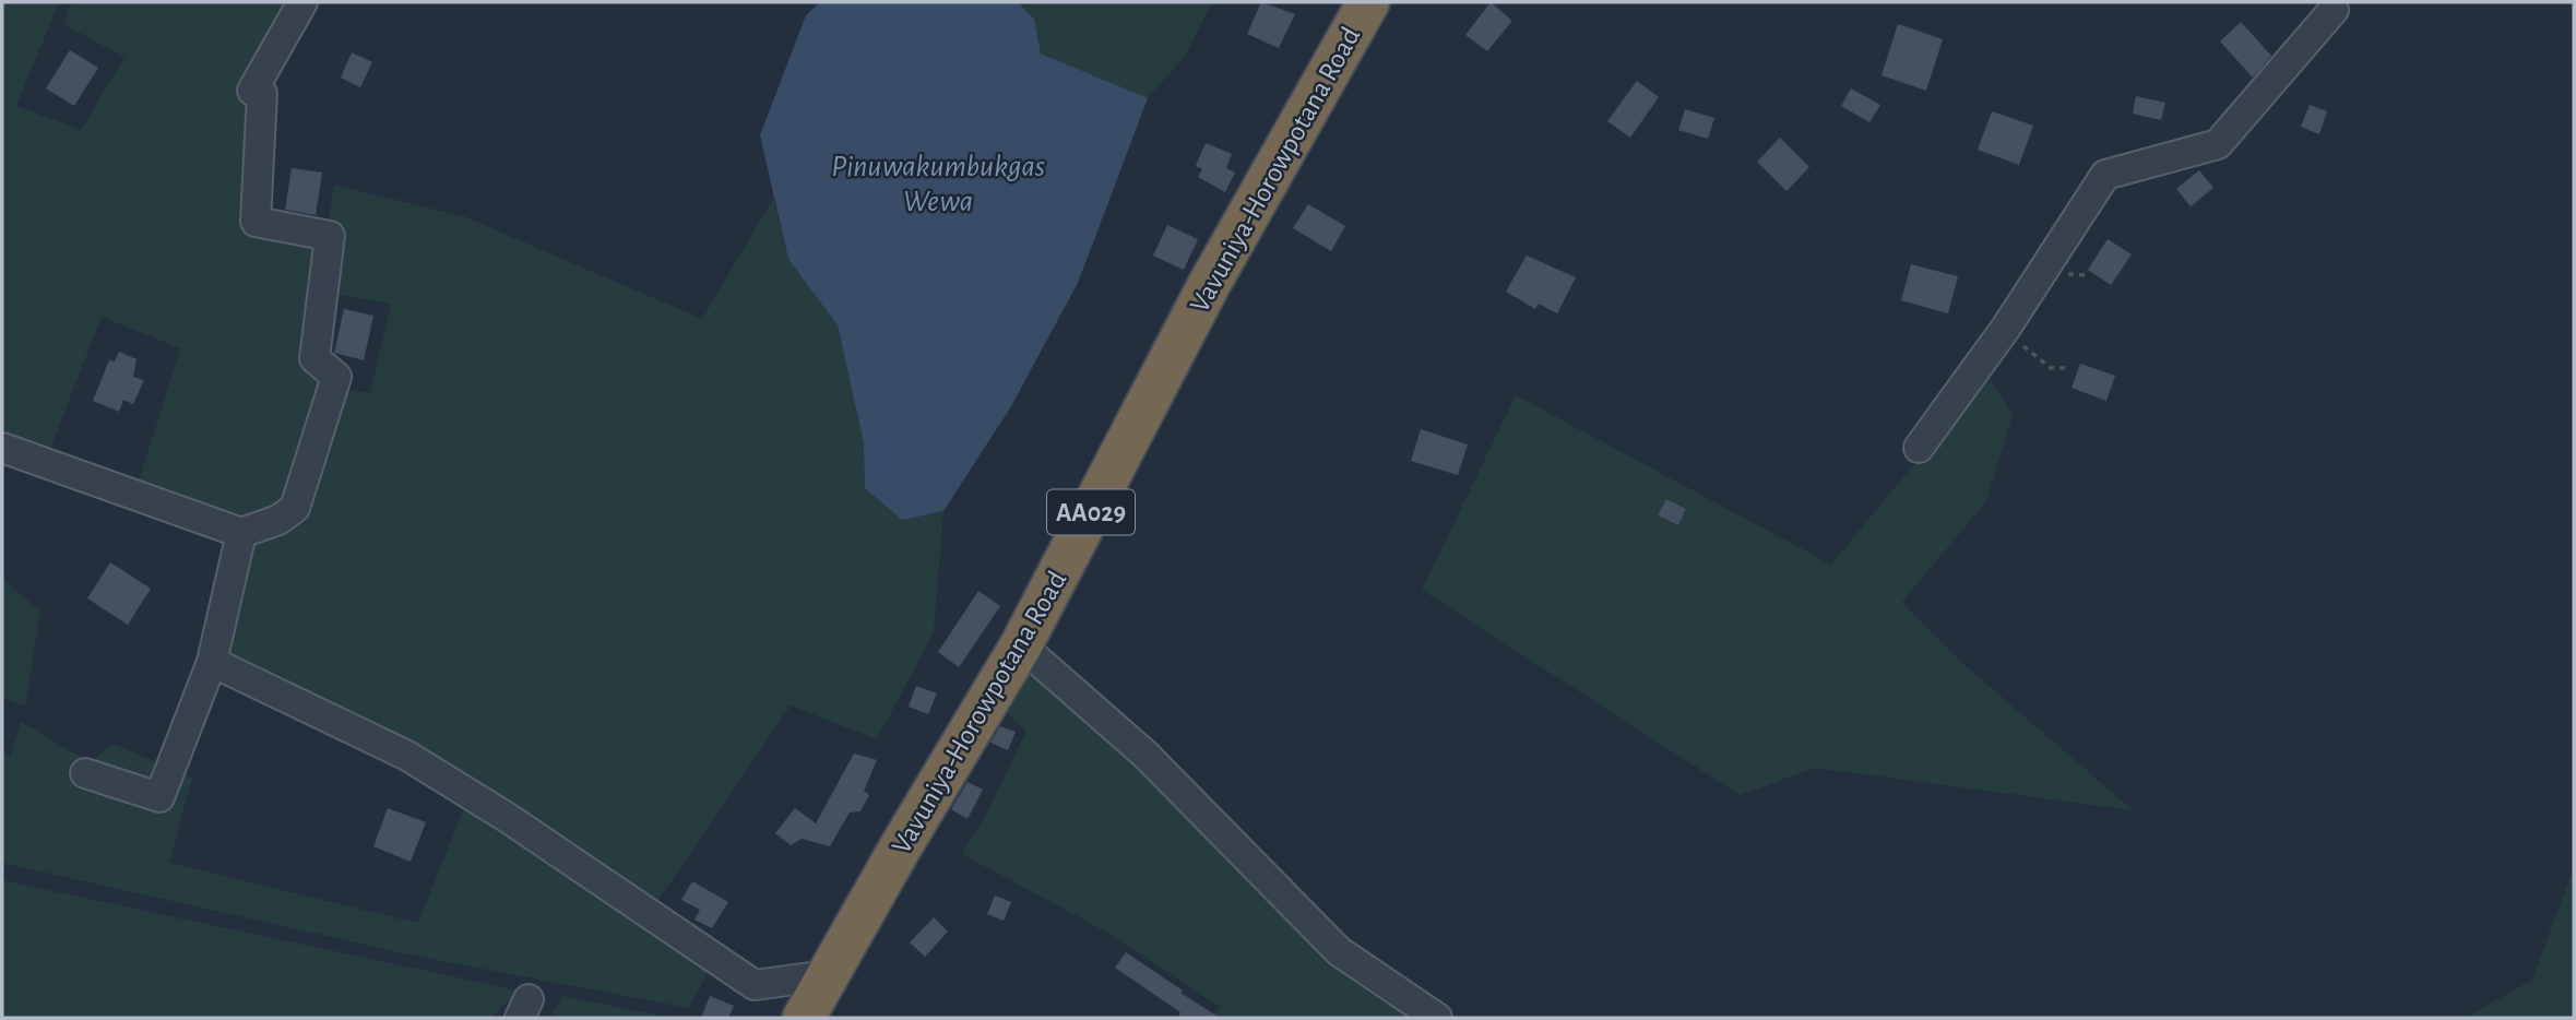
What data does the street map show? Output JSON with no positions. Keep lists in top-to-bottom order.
{
  "streets": {
    "highway": ["Vavuniya-Horowpotana Road", "AA029"]
  },
  "water": ["Pinuwakumbukgas Wewa"]
}
